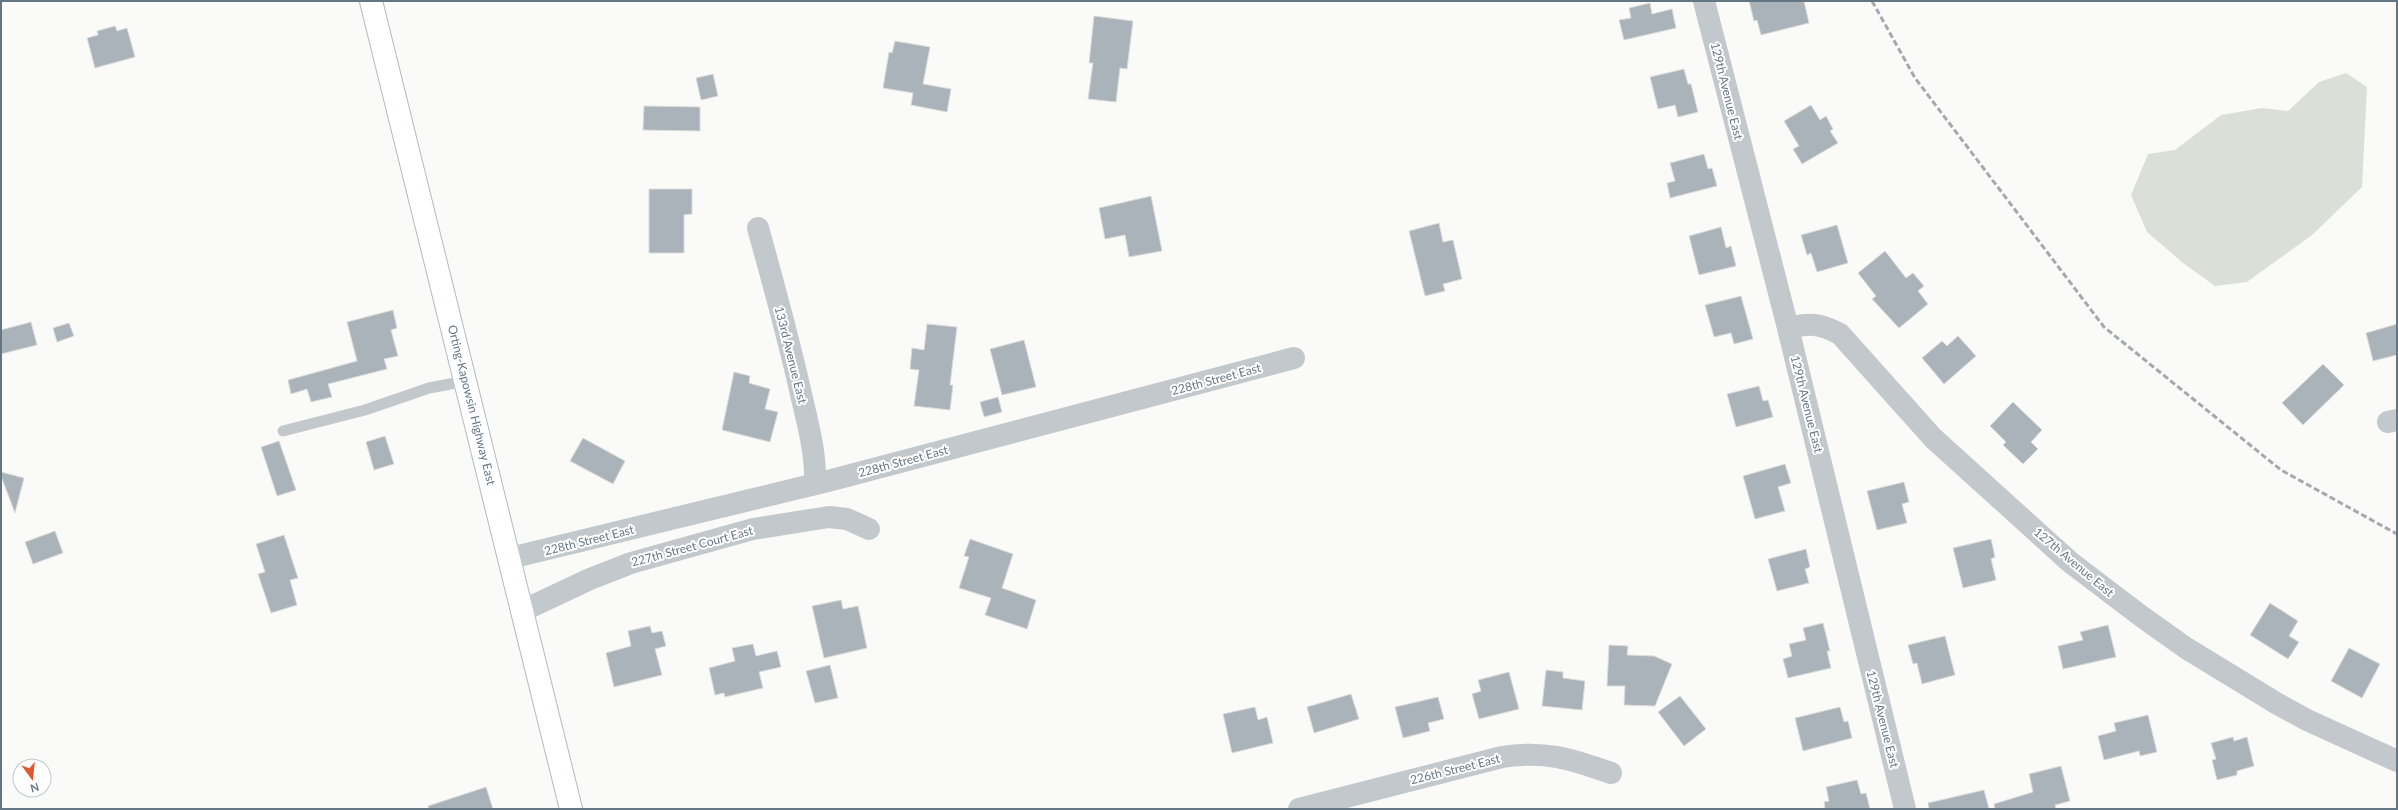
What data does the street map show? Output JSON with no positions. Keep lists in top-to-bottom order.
{
  "streets": {
    "main road": ["Orting-Kapowsin Highway East"],
    "street": [
      "129th Avenue East",
      "133rd Avenue East",
      "228th Street East",
      "227th Street Court East",
      "127th Avenue East",
      "226th Street East"
    ]
  },
  "crossings": [
    ["129th Avenue East", "127th Avenue East"],
    ["133rd Avenue East", "228th Street East"],
    ["228th Street East", "Orting-Kapowsin Highway East"],
    ["Orting-Kapowsin Highway East", "227th Street Court East"]
  ],
  "north": "bottom"
}
